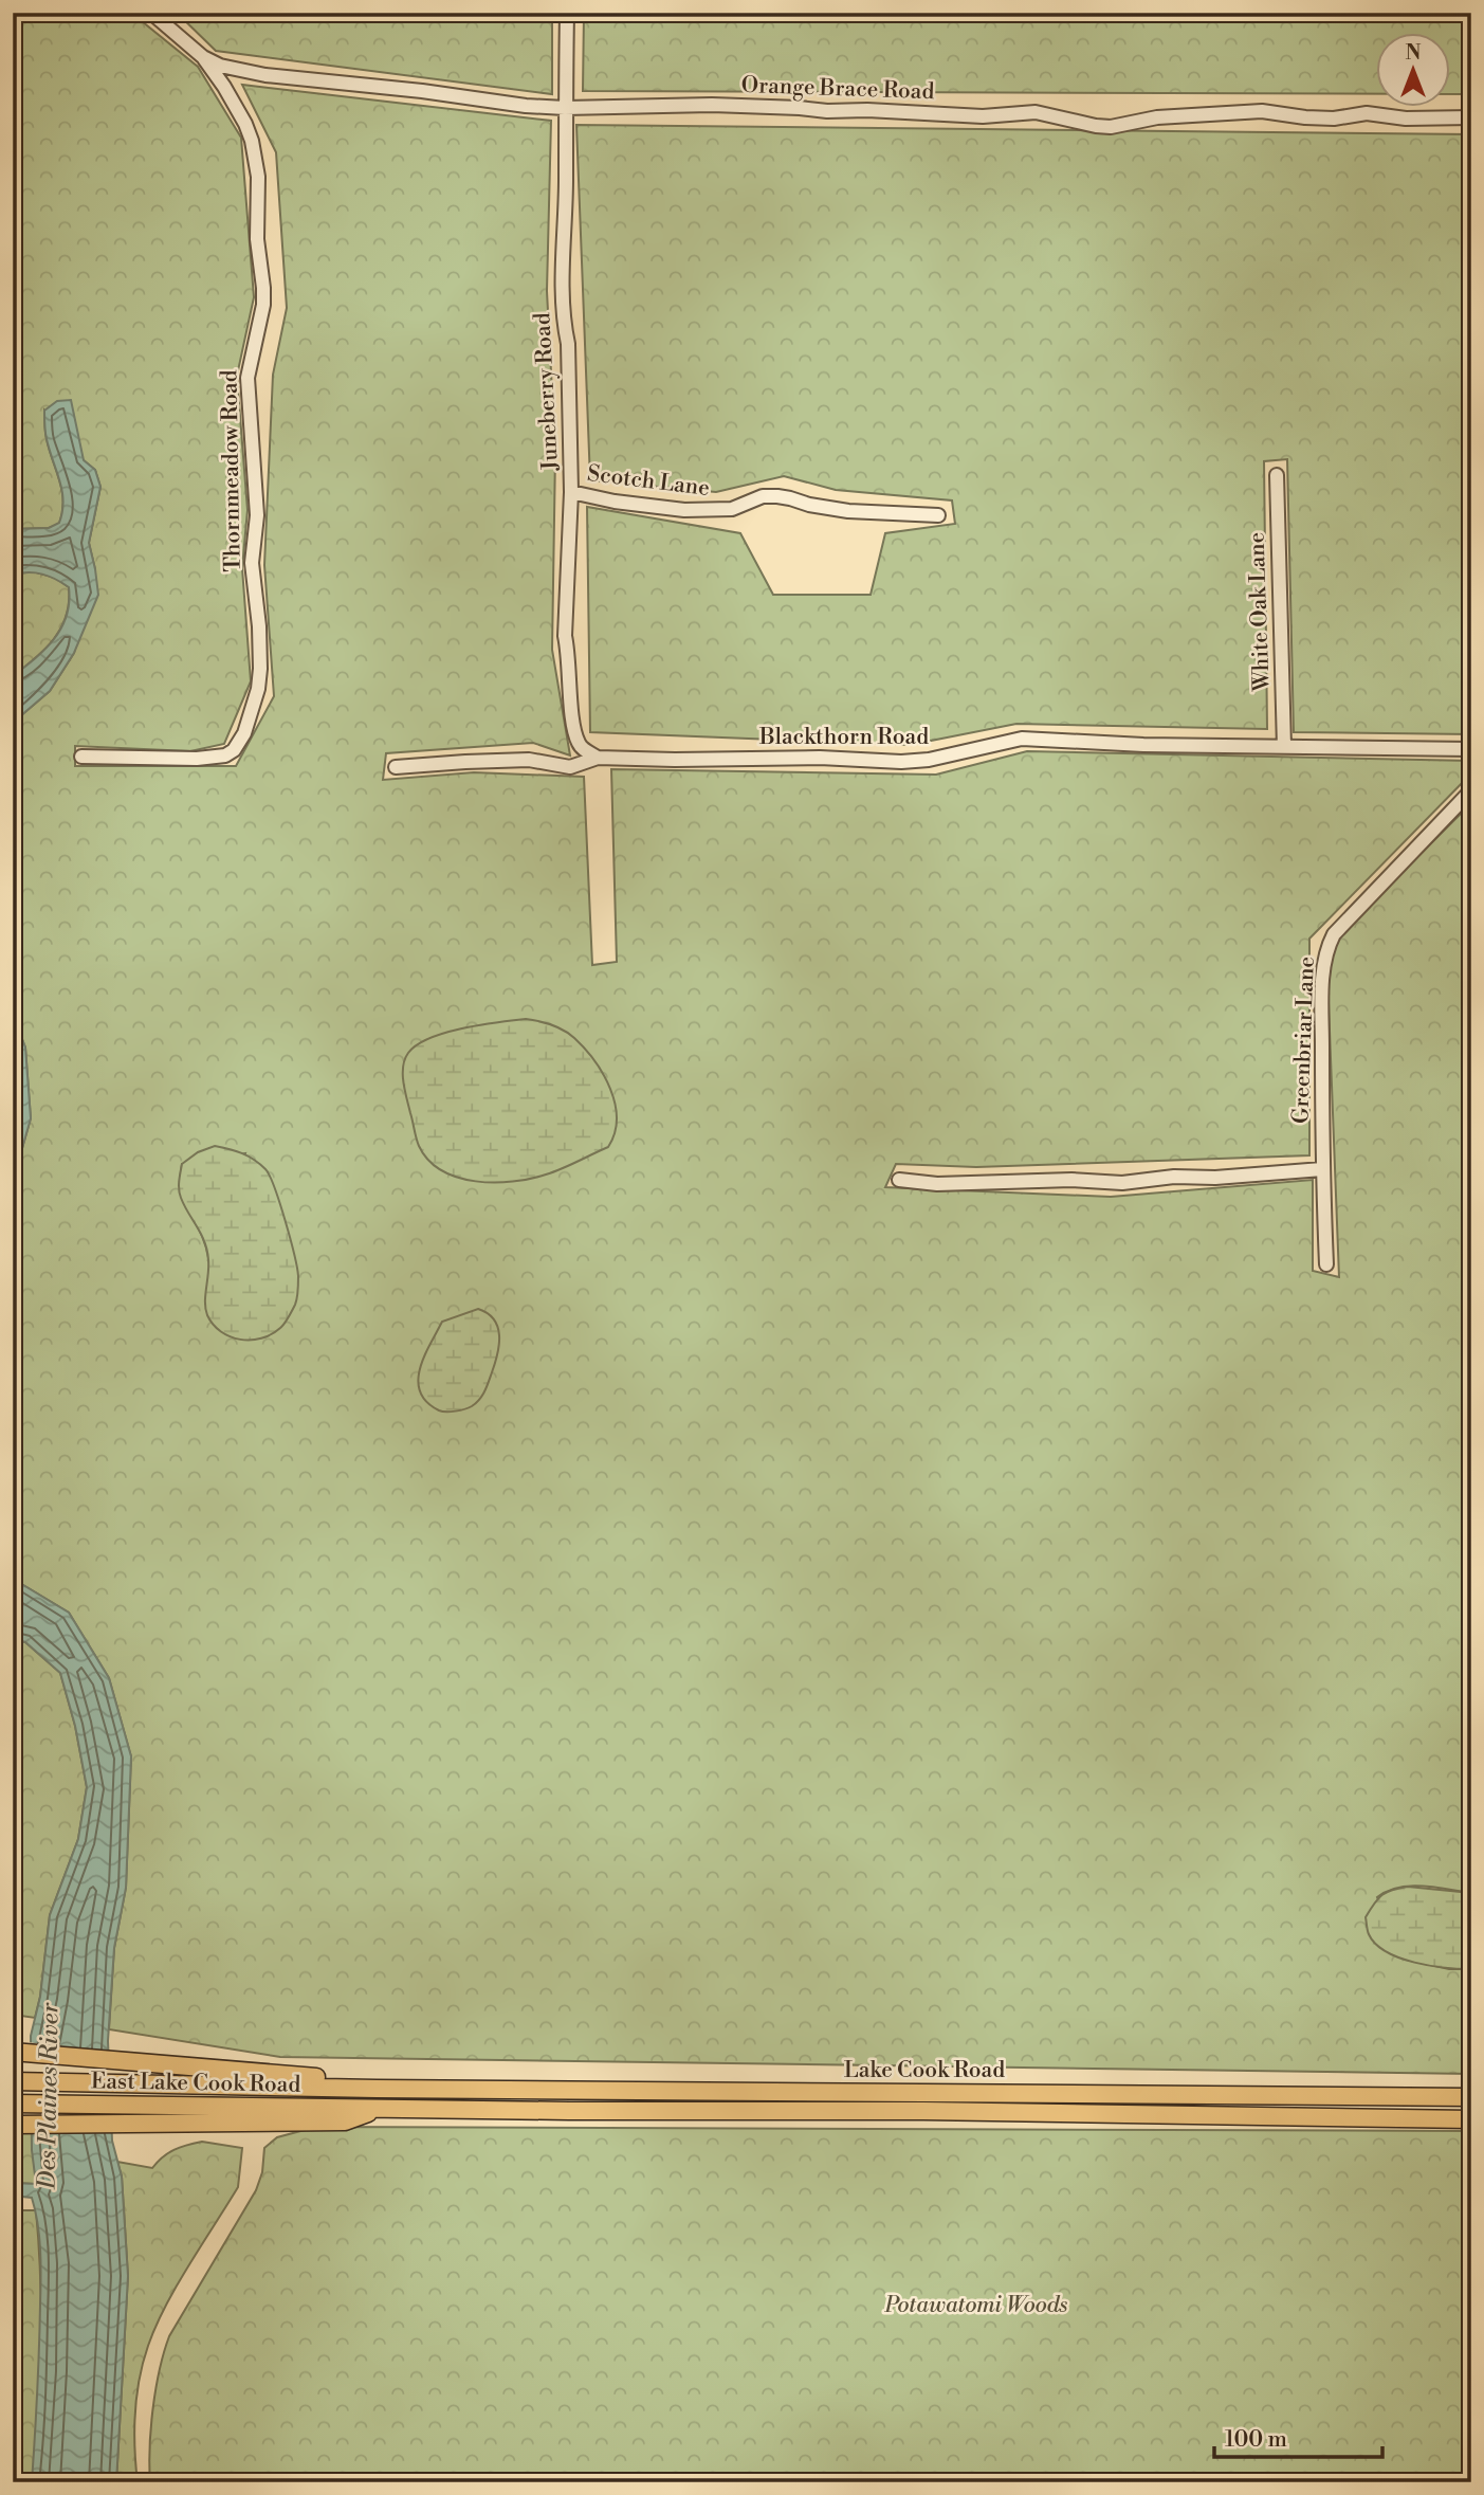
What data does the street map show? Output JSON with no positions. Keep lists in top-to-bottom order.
{
  "streets": {
    "main road": ["Lake Cook Road", "East Lake Cook Road"],
    "street": [
      "Orange Brace Road",
      "Juneberry Road",
      "Thornmeadow Road",
      "Scotch Lane",
      "White Oak Lane",
      "Blackthorn Road",
      "Greenbriar Lane"
    ]
  },
  "crossings": [
    ["Orange Brace Road", "Juneberry Road"],
    ["Orange Brace Road", "Thornmeadow Road"],
    ["Juneberry Road", "Scotch Lane"],
    ["Juneberry Road", "Blackthorn Road"],
    ["White Oak Lane", "Blackthorn Road"],
    ["Lake Cook Road", "East Lake Cook Road"]
  ],
  "water": ["Des Plaines River"],
  "parks": ["Potawatomi Woods"],
  "scale_bar": "100 m",
  "north": "top"
}
